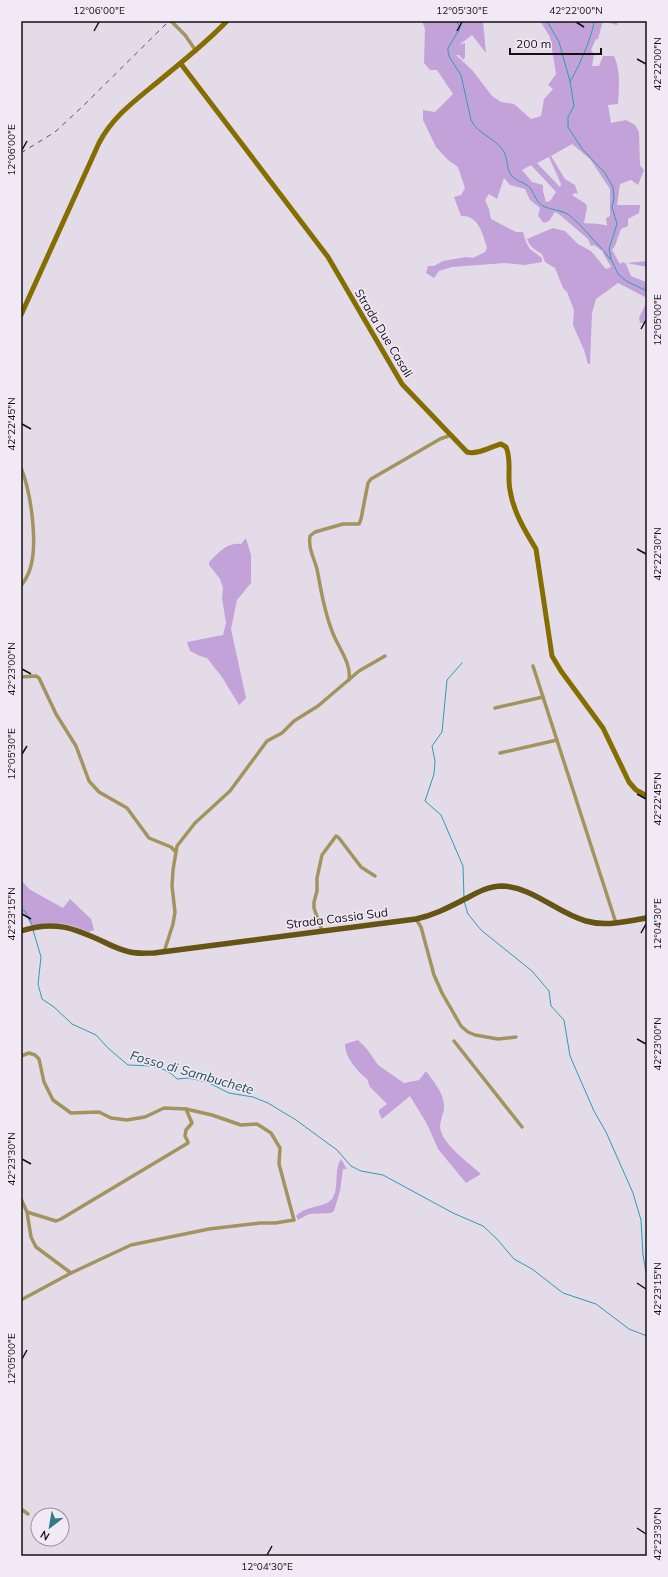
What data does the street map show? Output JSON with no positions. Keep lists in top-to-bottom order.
{
  "streets": {
    "main road": ["Strada Cassia Sud"],
    "street": ["Strada Due Casali"]
  },
  "water": ["Fosso di Sambuchete"],
  "scale_bar": "200 m",
  "north": "bottom left",
  "coordinates": [
    "12°06'00\"E",
    "12°05'30\"E",
    "42°22'00\"N",
    "12°05'00\"E",
    "42°22'45\"N",
    "42°22'30\"N",
    "42°23'00\"N",
    "42°23'15\"N",
    "12°04'30\"E",
    "42°23'30\"N"
  ]
}
